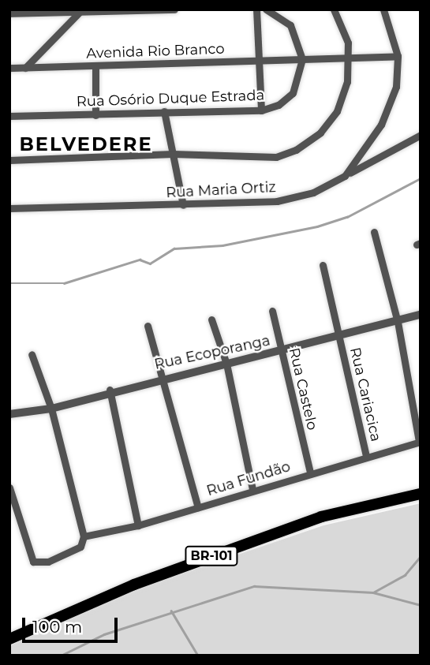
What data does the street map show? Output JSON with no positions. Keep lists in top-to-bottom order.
{
  "streets": {
    "main road": ["BR-101"],
    "street": [
      "Avenida Rio Branco",
      "Rua Osório Duque Estrada",
      "Rua Maria Ortiz",
      "Rua Ecoporanga",
      "Rua Castelo",
      "Rua Cariacica",
      "Rua Fundão"
    ]
  },
  "crossings": [
    ["Avenida Rio Branco", "Rua Osório Duque Estrada"],
    ["Avenida Rio Branco", "Rua Maria Ortiz"],
    ["Rua Ecoporanga", "Rua Castelo"],
    ["Rua Ecoporanga", "Rua Cariacica"],
    ["Rua Castelo", "Rua Fundão"],
    ["Rua Cariacica", "Rua Fundão"]
  ],
  "districts": ["BELVEDERE"],
  "scale_bar": "100 m"
}
